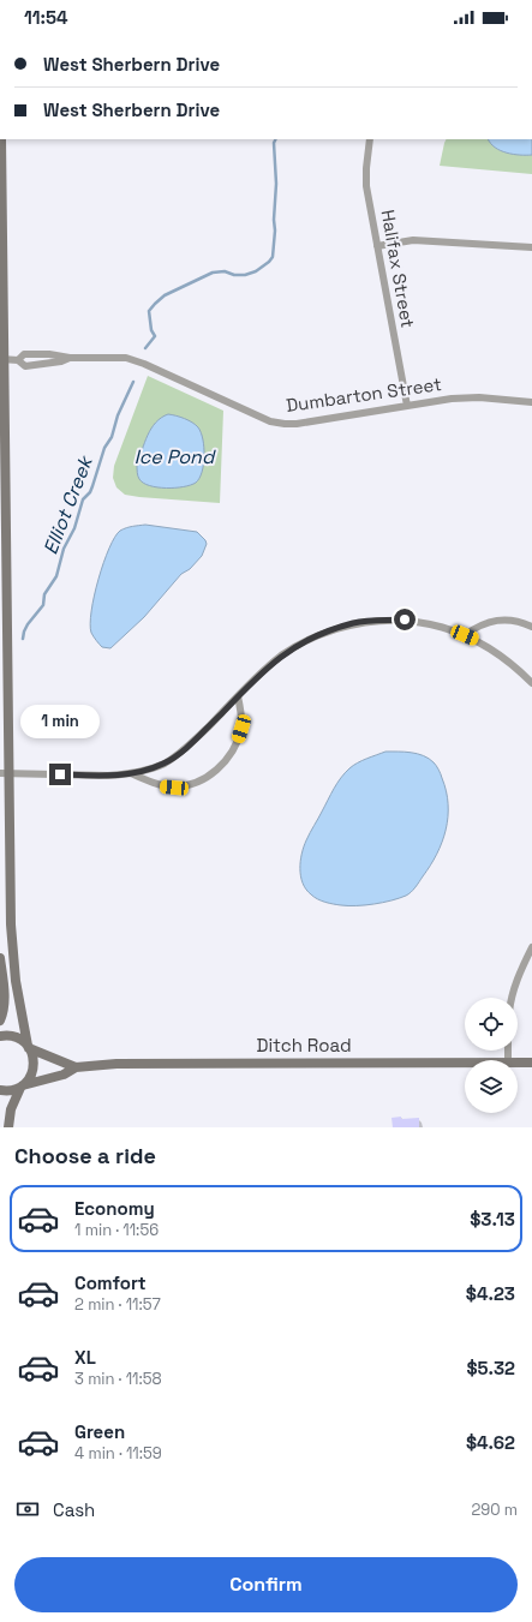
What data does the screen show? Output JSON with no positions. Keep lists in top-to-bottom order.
{
  "streets": {
    "street": ["Halifax Street", "Dumbarton Street", "Ditch Road"]
  },
  "crossings": [
    ["Halifax Street", "Dumbarton Street"]
  ],
  "water": ["Ice Pond", "Elliot Creek"],
  "page": {
    "status": "11:54",
    "banner": ["West Sherbern Drive", "West Sherbern Drive"],
    "bubble": "1 min",
    "heading": "Choose a ride",
    "list": [
      {
        "name": "Economy",
        "note": "1 min · 11:56",
        "value": "$3.13"
      },
      {
        "name": "Comfort",
        "note": "2 min · 11:57",
        "value": "$4.23"
      },
      {
        "name": "XL",
        "note": "3 min · 11:58",
        "value": "$5.32"
      },
      {
        "name": "Green",
        "note": "4 min · 11:59",
        "value": "$4.62"
      }
    ],
    "pay": ["Cash", "290 m"],
    "buttons": "Confirm"
  }
}
